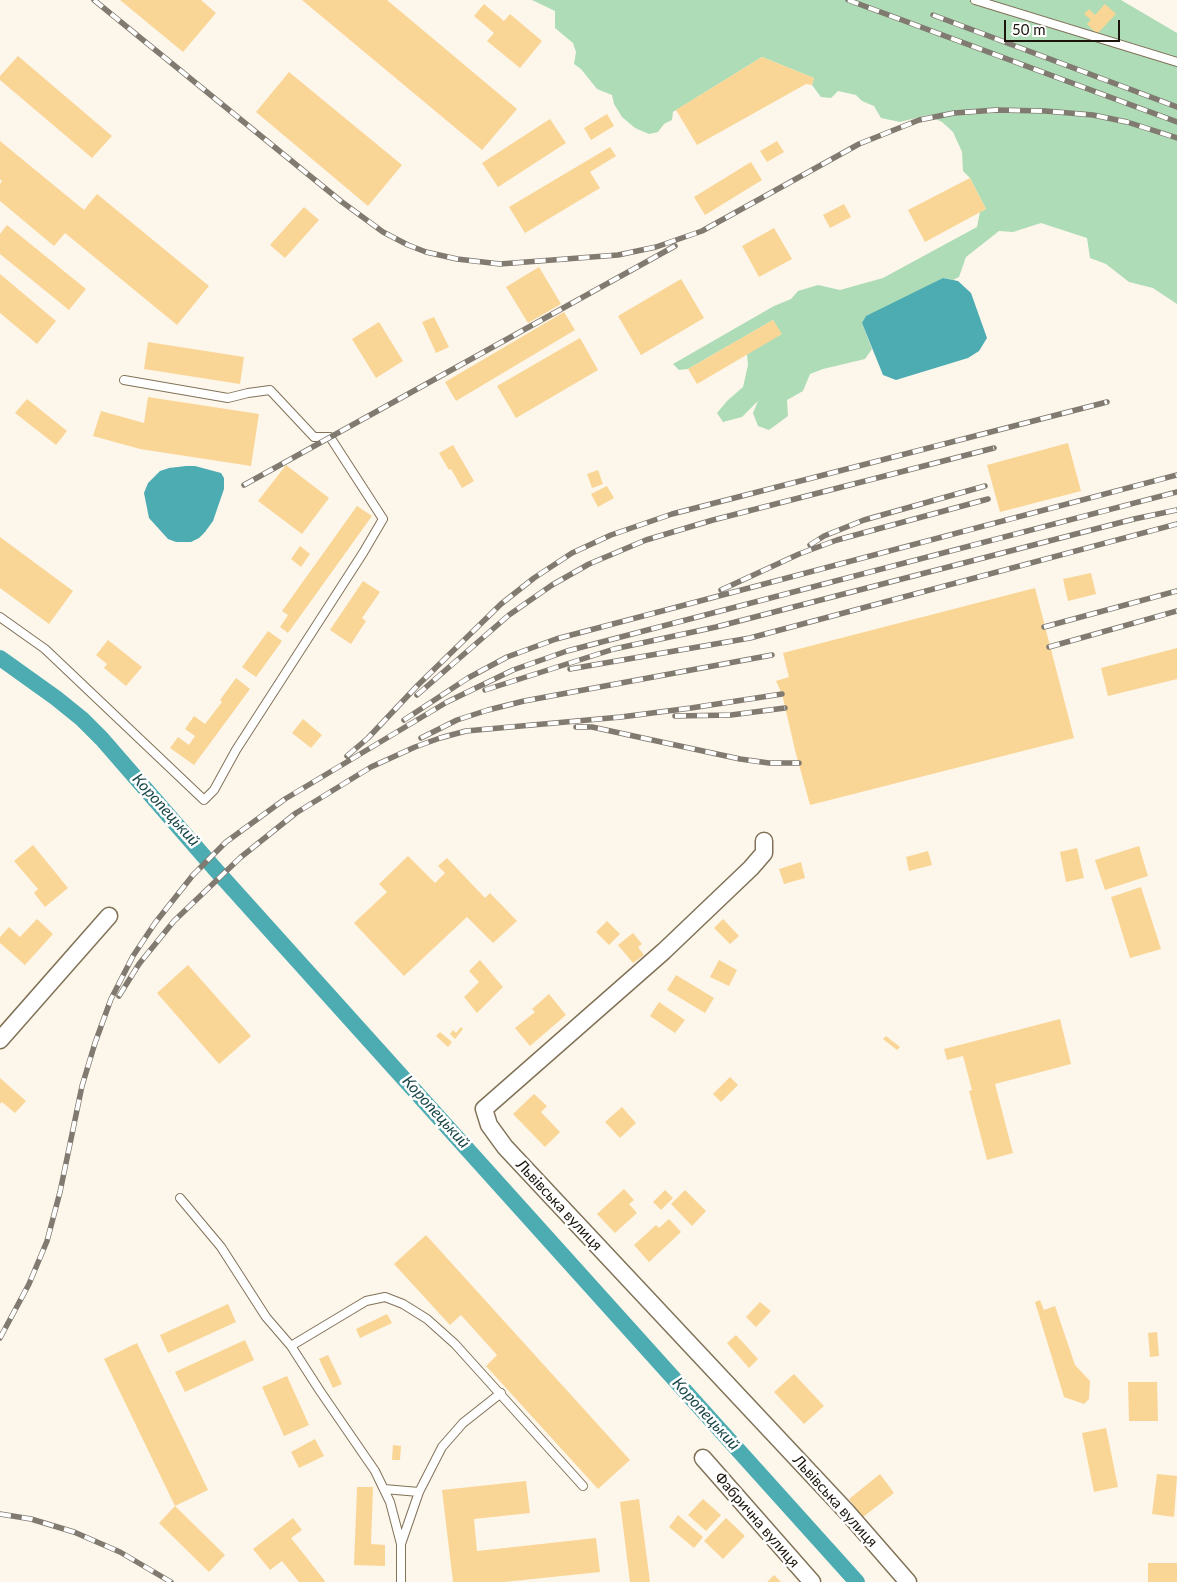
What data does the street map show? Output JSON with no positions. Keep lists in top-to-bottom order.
{
  "streets": {
    "street": ["Львівська вулиця", "Фабрична вулиця"]
  },
  "water": ["Коропецький"],
  "scale_bar": "50 m"
}
